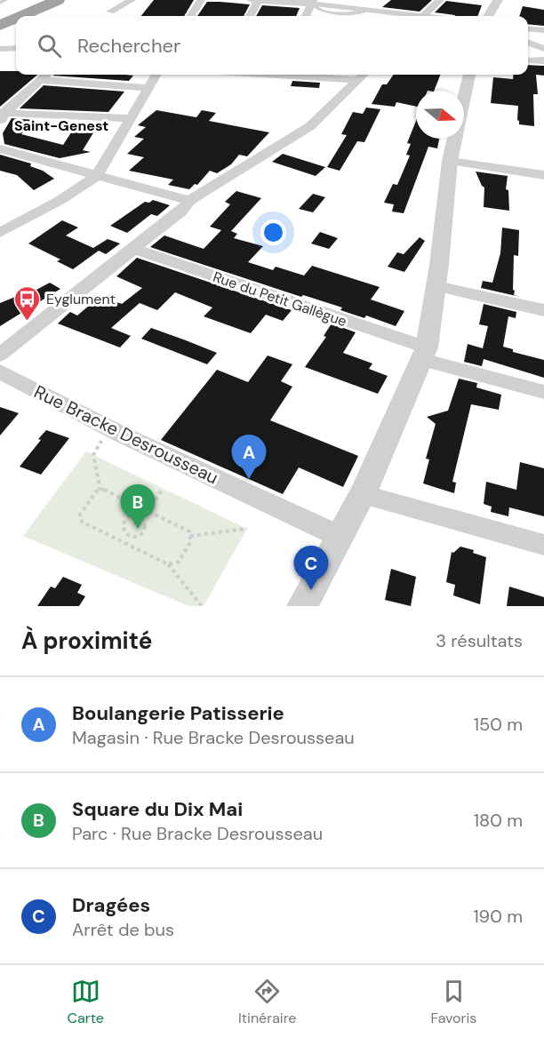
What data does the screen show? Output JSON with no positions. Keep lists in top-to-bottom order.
{
  "streets": {
    "street": ["Rue du Petit Gallègue", "Rue Bracke Desrousseau"]
  },
  "districts": ["Saint-Genest"],
  "places": {
    "bus stop": ["Eyglument"]
  },
  "north": "right",
  "page": {
    "search": "Rechercher",
    "pins": ["A", "B", "C"],
    "heading": ["À proximité", "3 résultats"],
    "list": [
      {
        "mark": "A",
        "name": "Boulangerie Patisserie",
        "note": "Magasin · Rue Bracke Desrousseau",
        "value": "150 m"
      },
      {
        "mark": "B",
        "name": "Square du Dix Mai",
        "note": "Parc · Rue Bracke Desrousseau",
        "value": "180 m"
      },
      {
        "mark": "C",
        "name": "Dragées",
        "note": "Arrêt de bus",
        "value": "190 m"
      }
    ],
    "nav": ["Carte", "Itinéraire", "Favoris"]
  }
}
